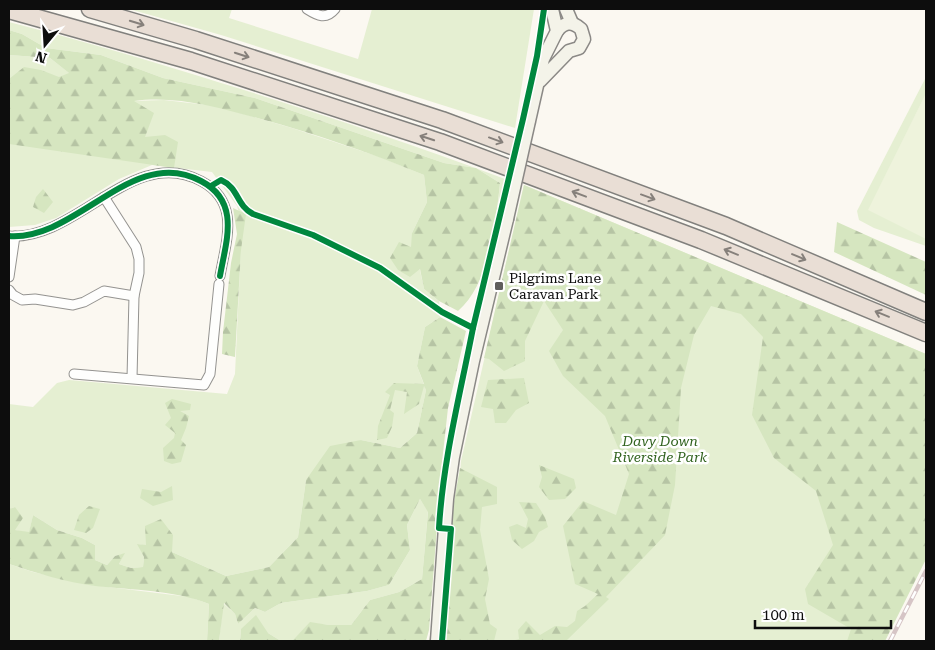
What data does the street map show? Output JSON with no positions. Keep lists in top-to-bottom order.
{
  "parks": ["Davy Down Riverside Park"],
  "places": {
    "transit": ["Pilgrims Lane Caravan Park"]
  },
  "scale_bar": "100 m",
  "north": "bottom"
}
